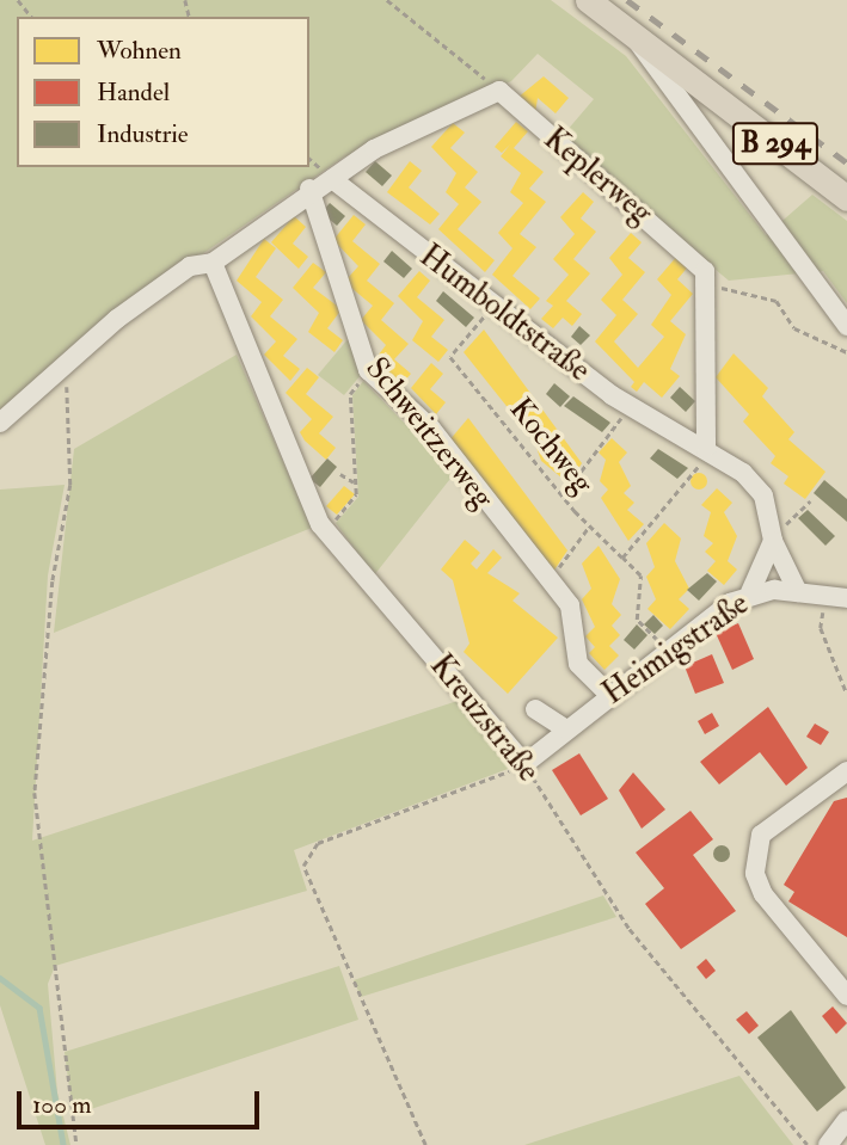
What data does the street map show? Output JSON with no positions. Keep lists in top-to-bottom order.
{
  "streets": {
    "main road": ["B 294"],
    "street": [
      "Keplerweg",
      "Humboldtstraße",
      "Schweitzerweg",
      "Heimigstraße",
      "Kreuzstraße"
    ],
    "path": ["Kochweg"]
  },
  "crossings": [
    ["Humboldtstraße", "Kochweg"],
    ["Humboldtstraße", "Heimigstraße"],
    ["Schweitzerweg", "Heimigstraße"],
    ["Heimigstraße", "Kreuzstraße"]
  ],
  "legend": ["Wohnen", "Handel", "Industrie"],
  "scale_bar": "100 m"
}
